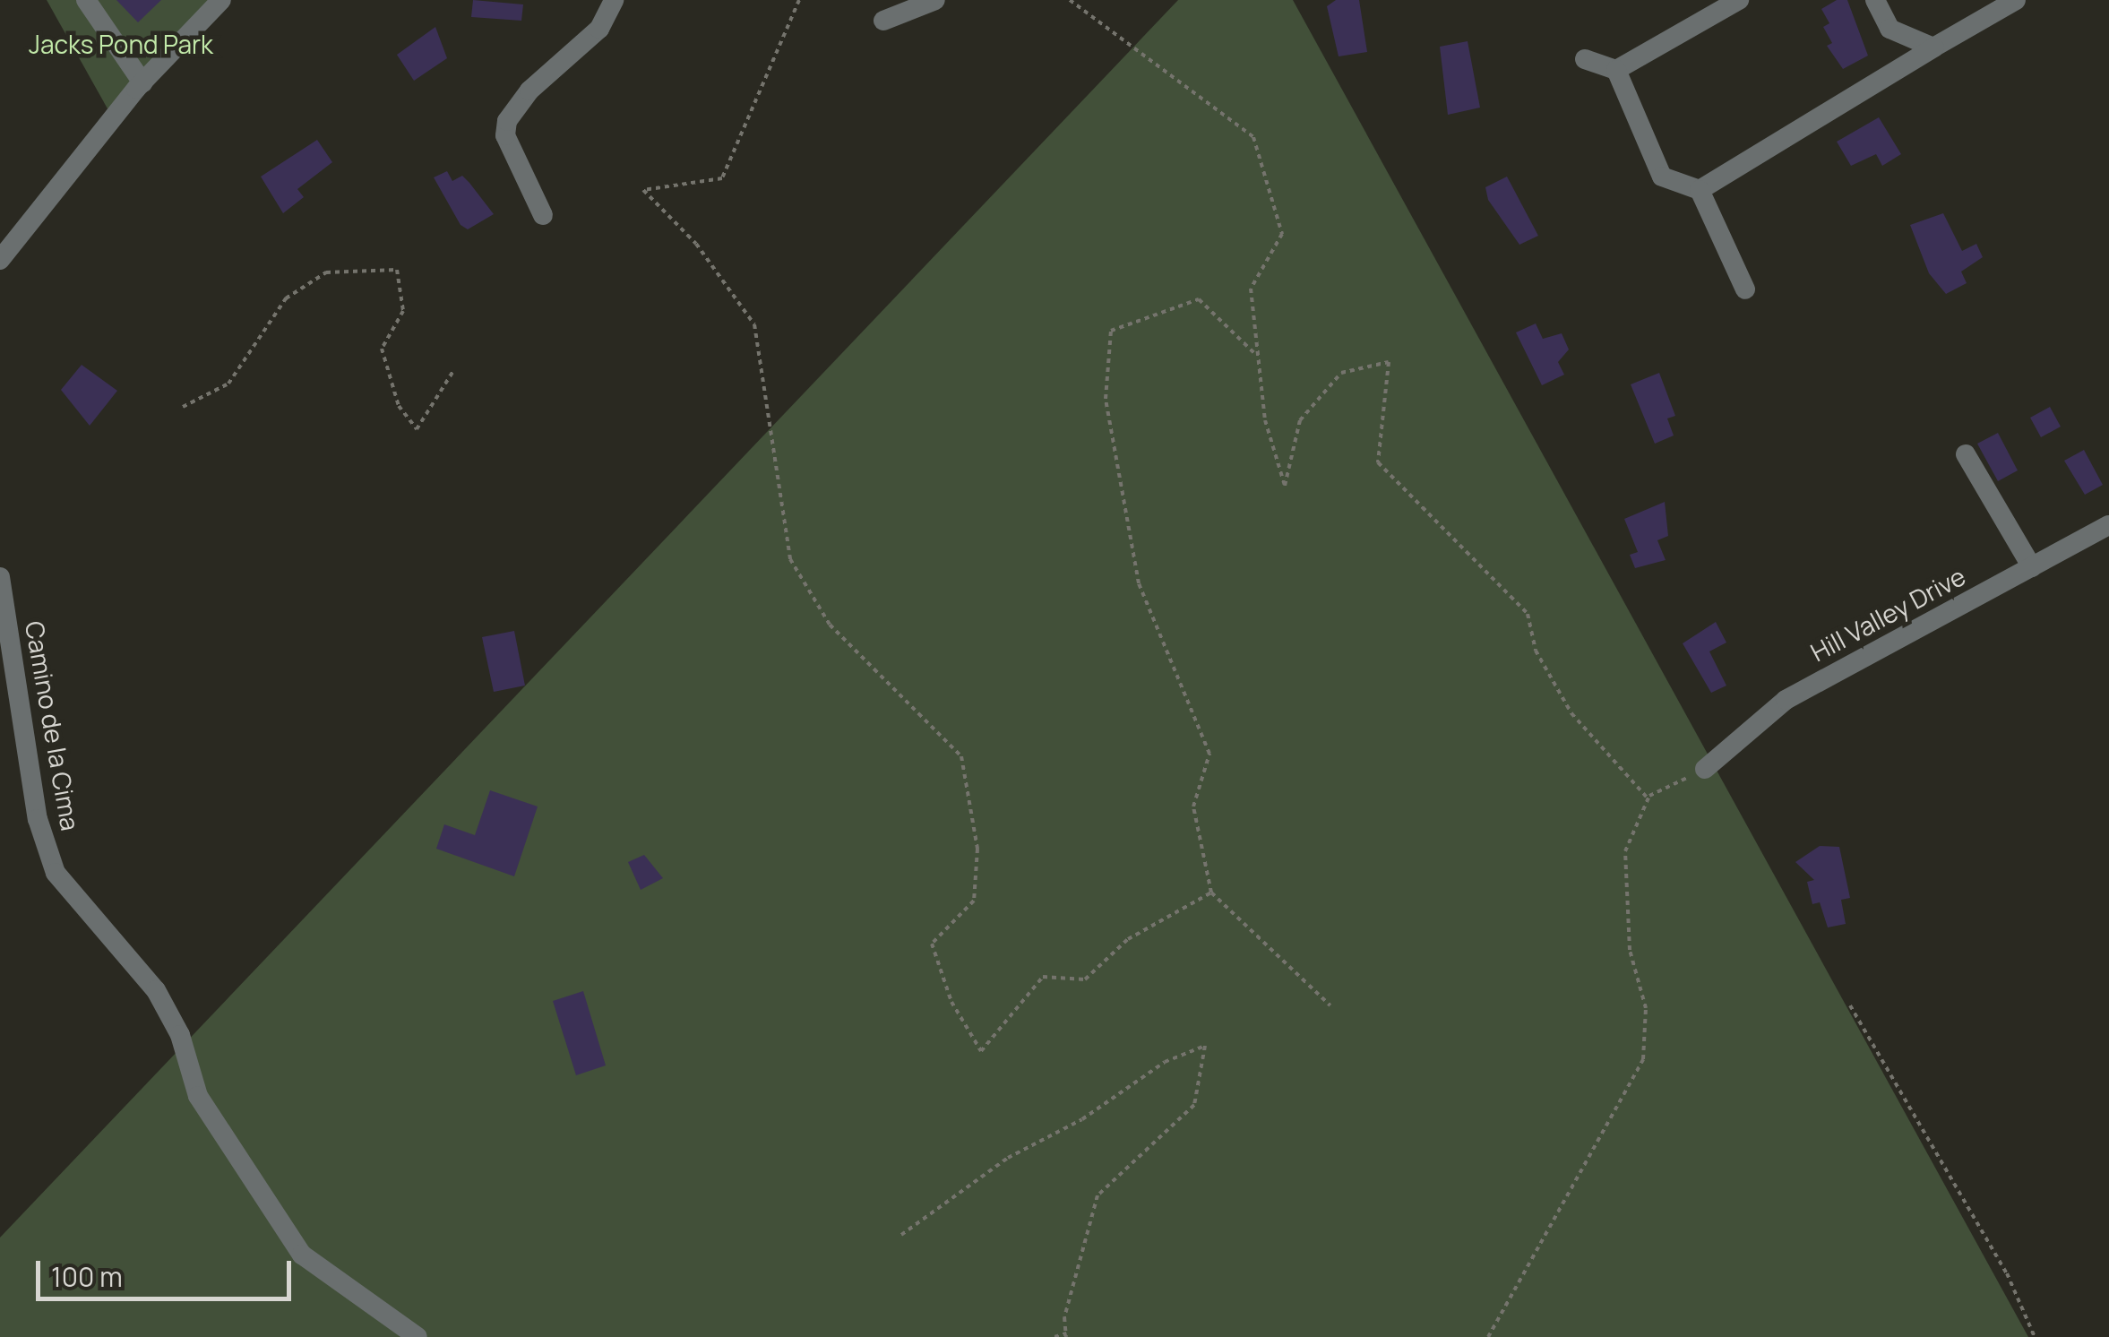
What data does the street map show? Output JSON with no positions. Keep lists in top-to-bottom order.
{
  "streets": {
    "street": ["Hill Valley Drive", "Camino de la Cima"]
  },
  "parks": ["Jacks Pond Park"],
  "scale_bar": "100 m"
}
